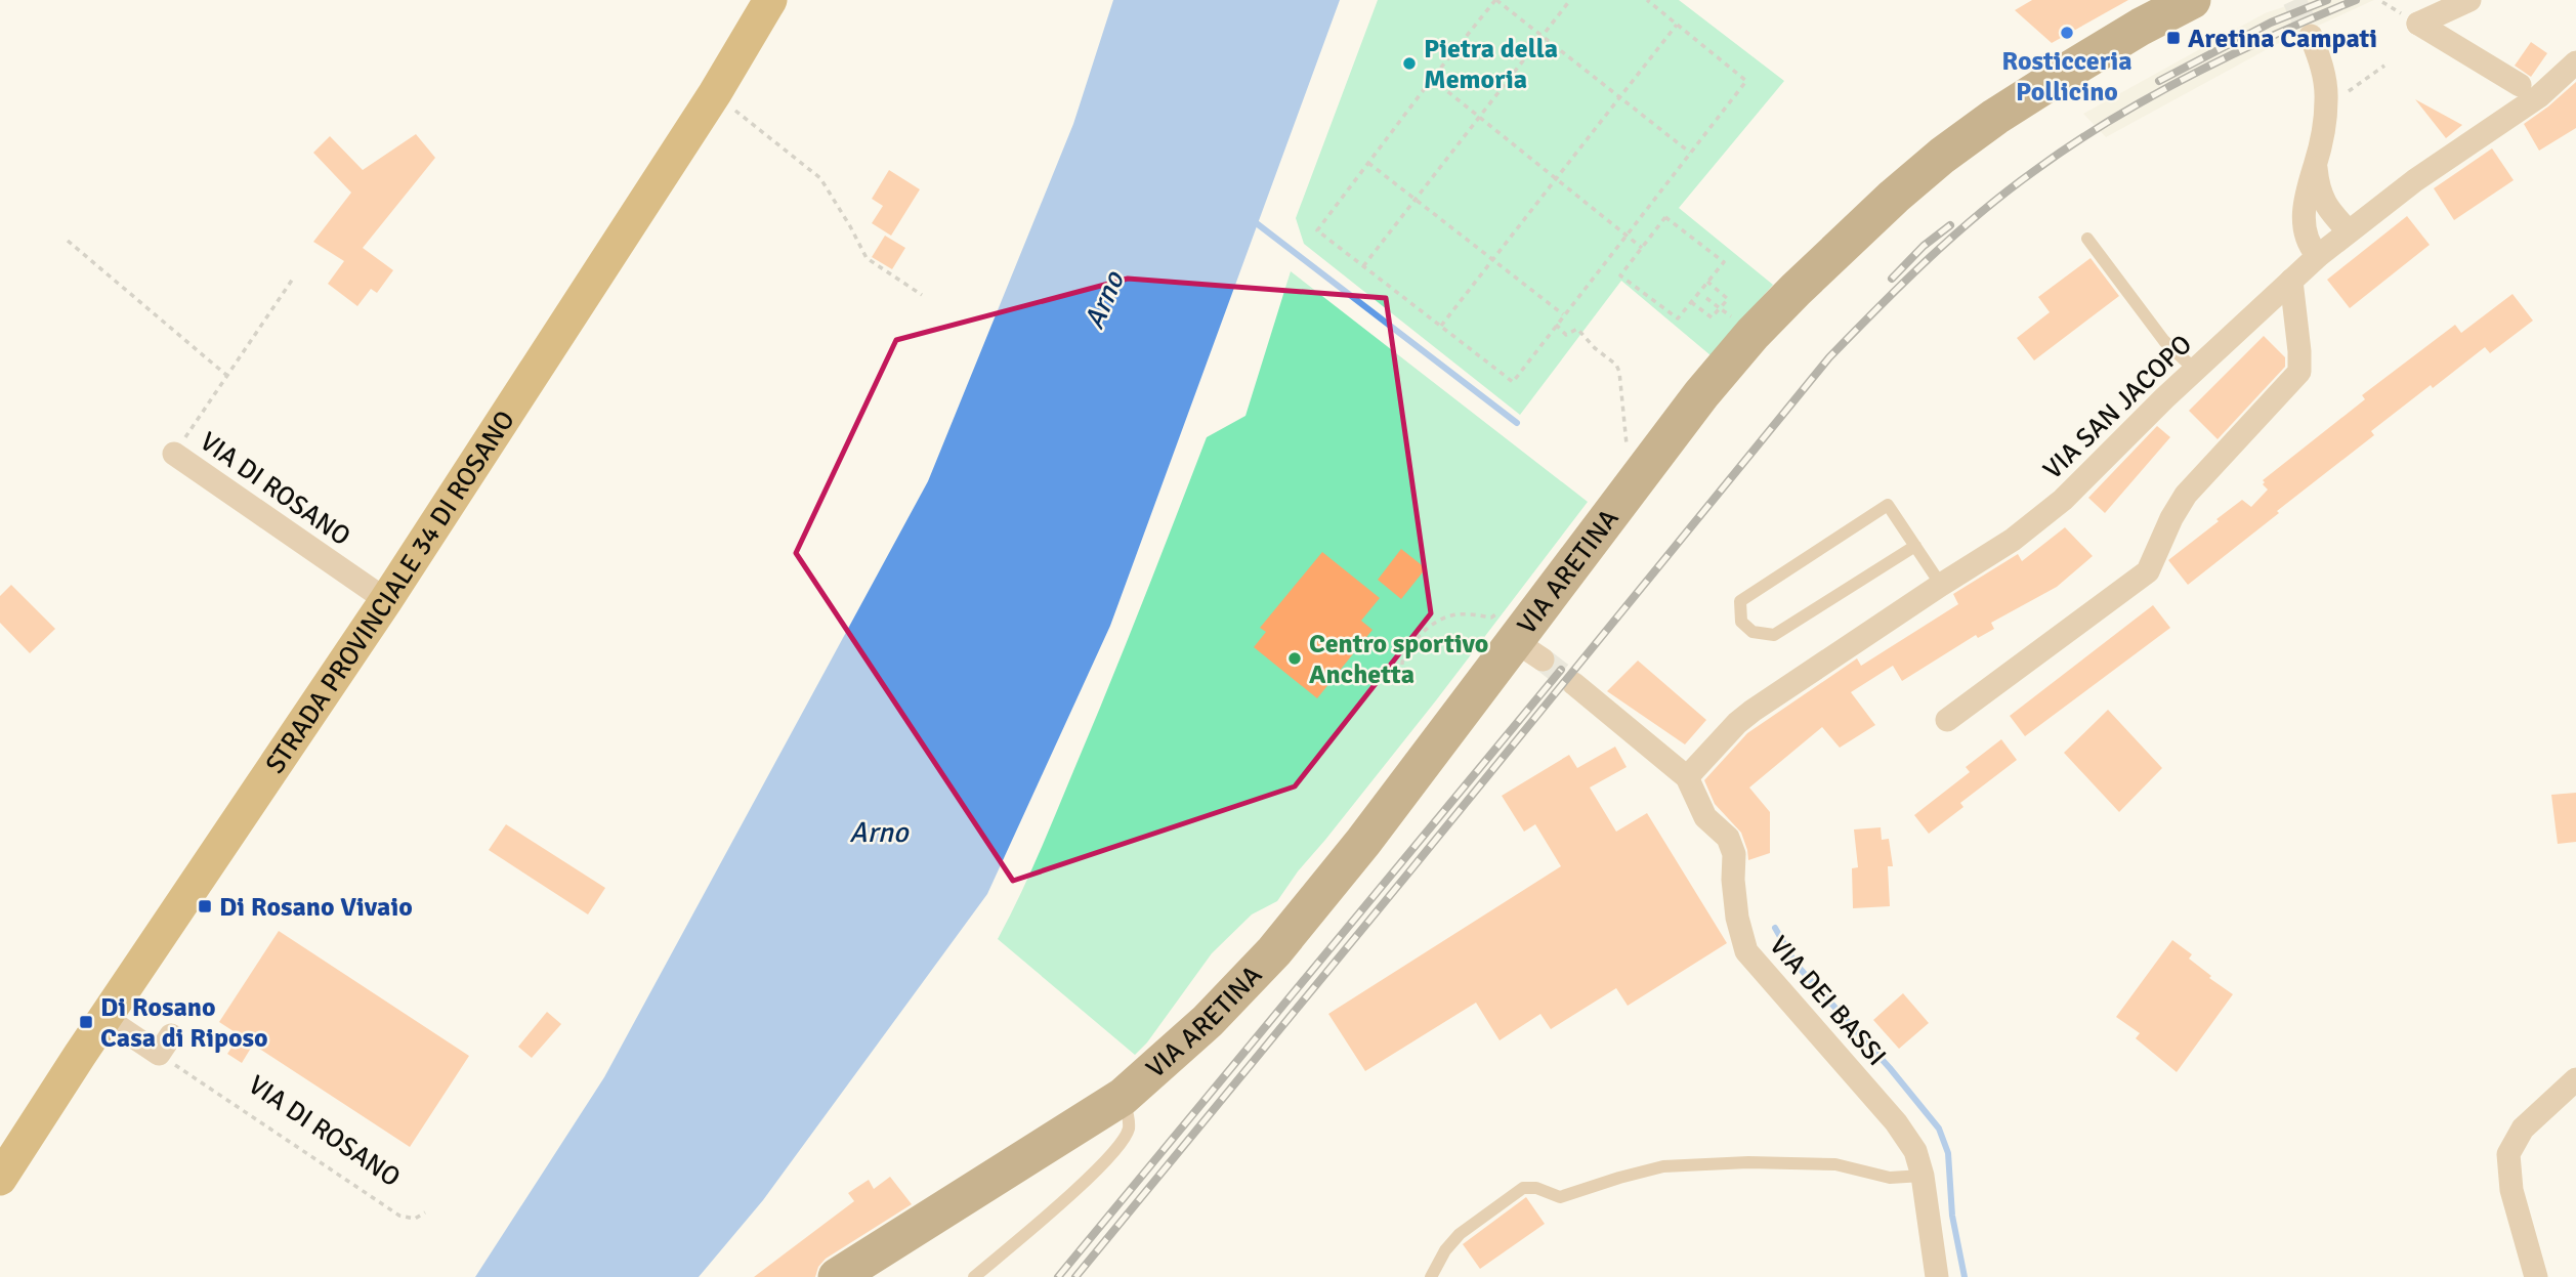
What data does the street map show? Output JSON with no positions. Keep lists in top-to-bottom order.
{
  "streets": {
    "main road": ["VIA ARETINA", "STRADA PROVINCIALE 34 DI ROSANO"],
    "street": ["VIA SAN JACOPO", "VIA DI ROSANO", "VIA DEI BASSI"]
  },
  "crossings": [
    ["VIA SAN JACOPO", "VIA DEI BASSI"],
    ["VIA DI ROSANO", "STRADA PROVINCIALE 34 DI ROSANO"]
  ],
  "water": ["Arno"],
  "places": {
    "other": ["Rosticceria Pollicino", "Pietra della Memoria", "Centro sportivo Anchetta"],
    "transit": ["Aretina Campati", "Di Rosano Vivaio", "Di Rosano Casa di Riposo"]
  }
}
